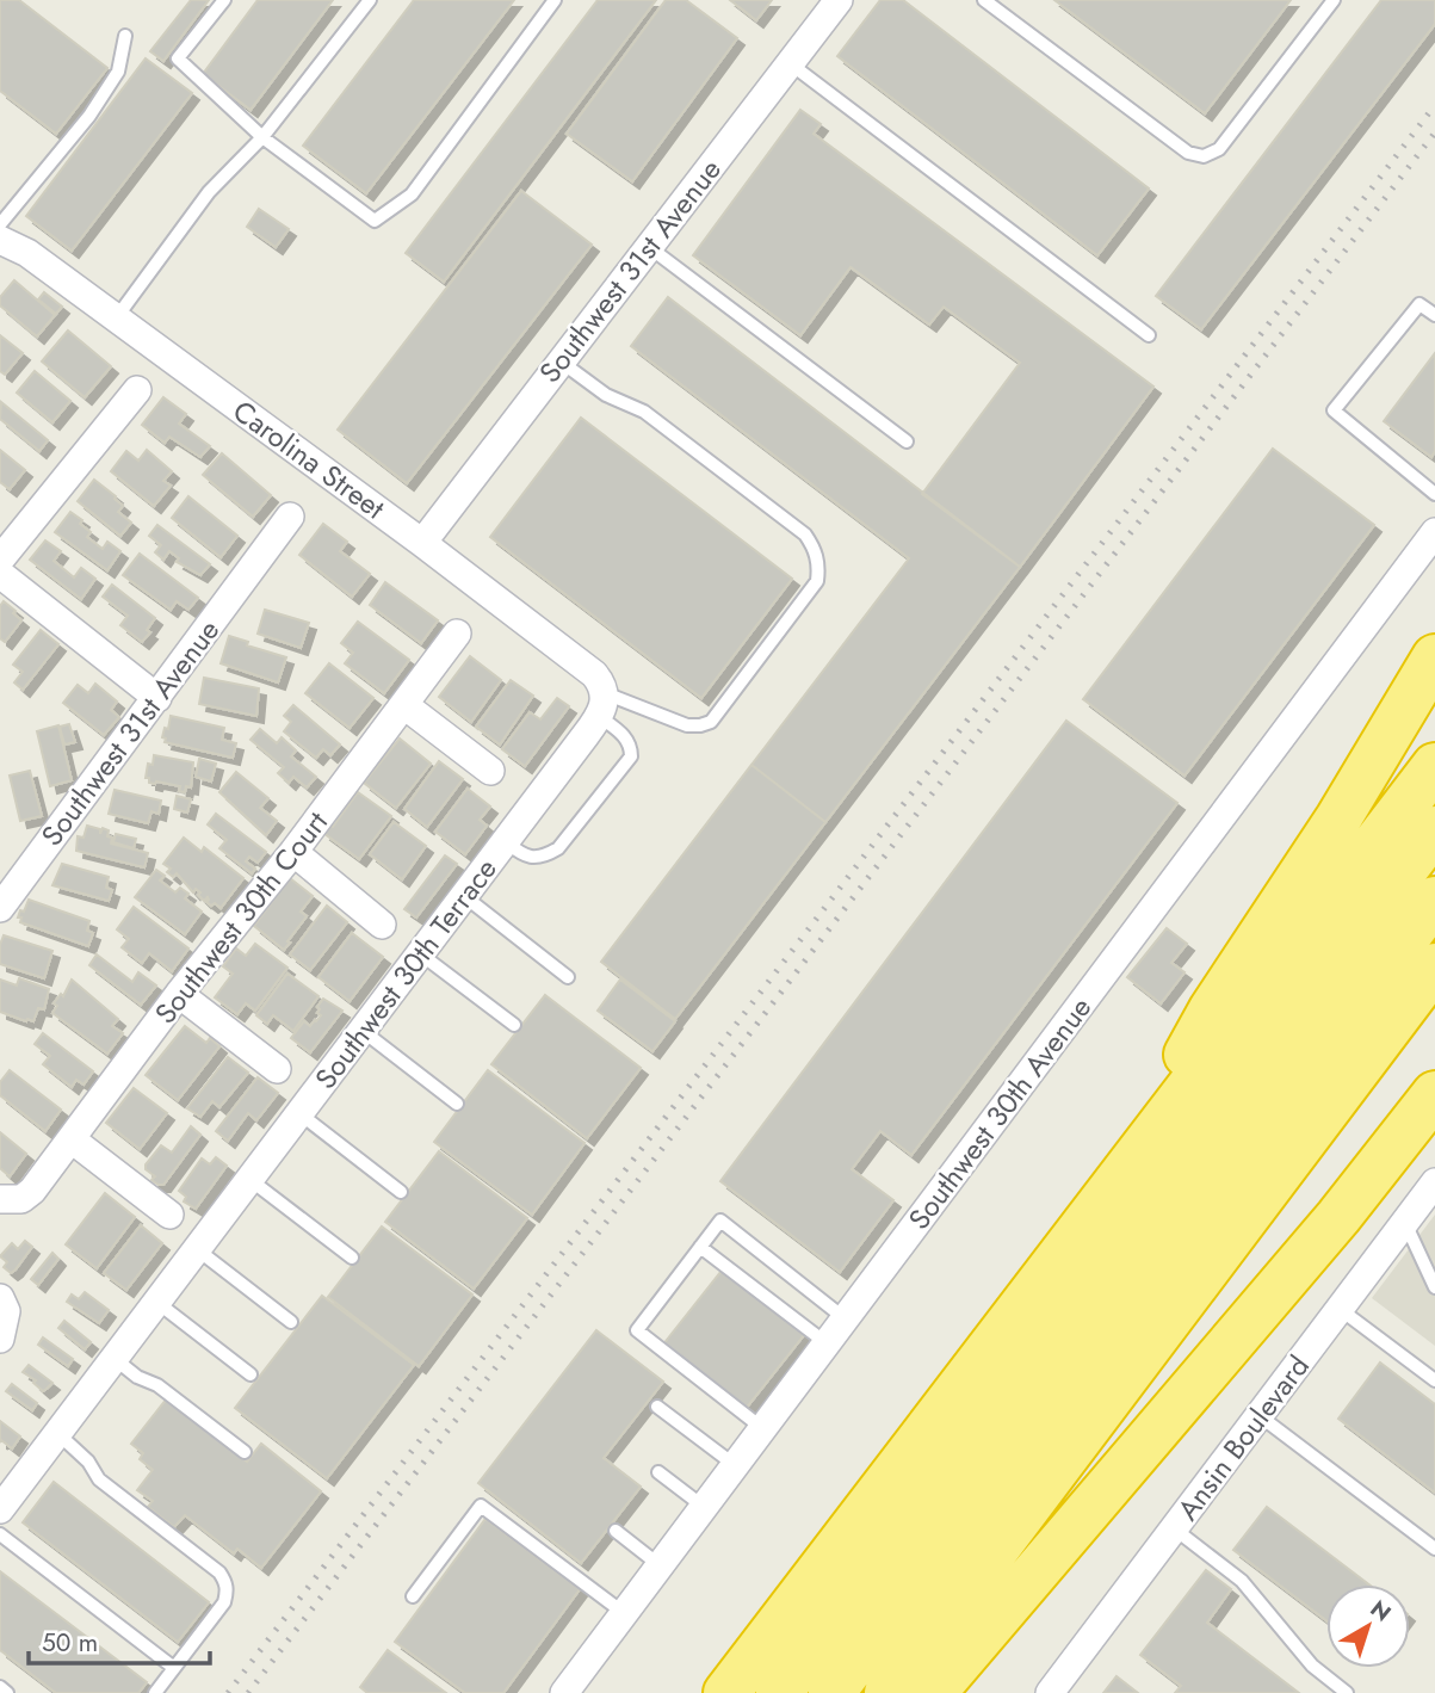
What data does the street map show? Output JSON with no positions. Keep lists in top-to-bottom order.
{
  "streets": {
    "street": [
      "Southwest 31st Avenue",
      "Carolina Street",
      "Southwest 30th Court",
      "Southwest 30th Terrace",
      "Southwest 30th Avenue",
      "Ansin Boulevard"
    ]
  },
  "crossings": [
    ["Southwest 31st Avenue", "Carolina Street"],
    ["Carolina Street", "Southwest 30th Terrace"]
  ],
  "scale_bar": "50 m",
  "north": "top right"
}
